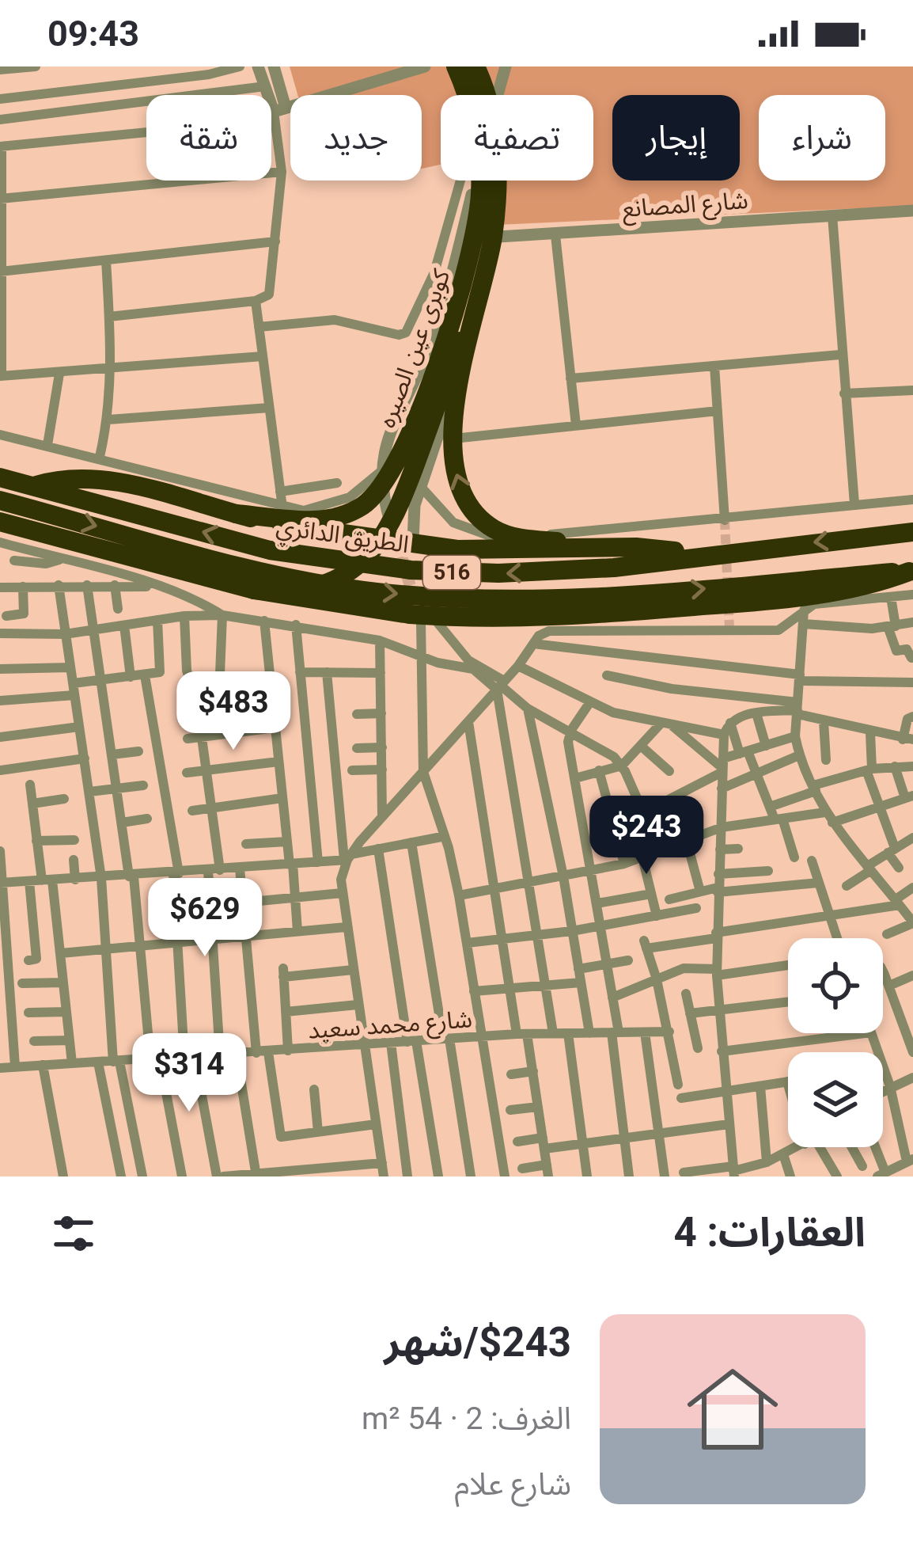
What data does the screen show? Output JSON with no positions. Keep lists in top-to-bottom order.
{
  "streets": {
    "highway": ["كوبرى عين الصيره", "الطريق الدائري", "516"],
    "street": ["شارع المصانع", "شارع محمد سعيد"]
  },
  "page": {
    "status": "09:43",
    "chip": [
      "شراء",
      "إيجار",
      "تصفية",
      "جديد",
      "شقة"
    ],
    "price": [
      "$483",
      "$243",
      "$629",
      "$314"
    ],
    "heading": "العقارات: 4",
    "list": [
      {
        "name": "$243/شهر",
        "note": "الغرف: 2 · 54 m² · شارع علام"
      }
    ]
  }
}
